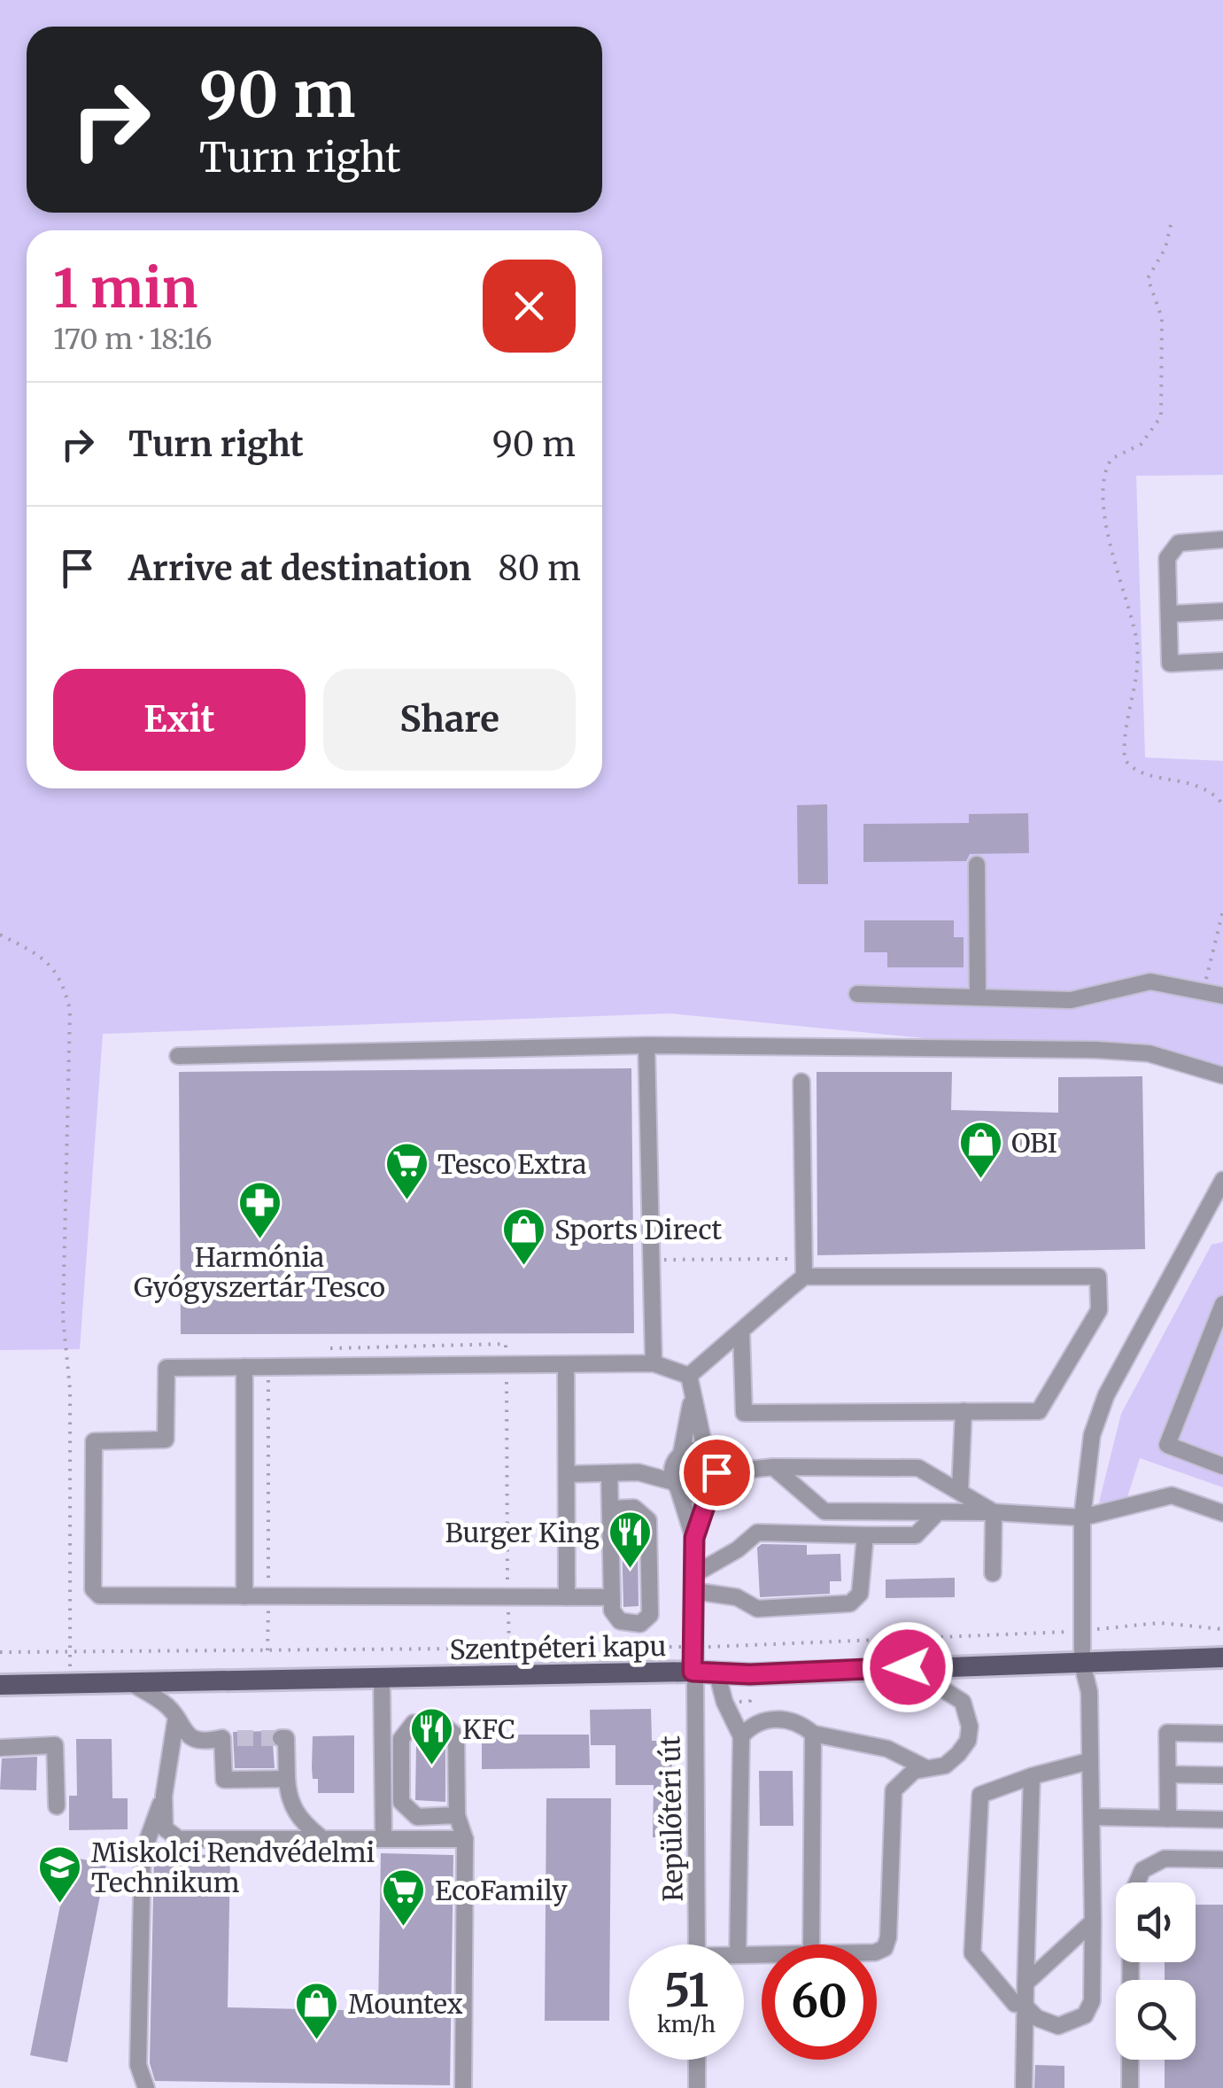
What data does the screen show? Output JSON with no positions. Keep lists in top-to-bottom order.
{
  "streets": {
    "main road": ["Szentpéteri kapu"],
    "street": ["Repülőtéri út"]
  },
  "crossings": [
    ["Szentpéteri kapu", "Repülőtéri út"]
  ],
  "places": {
    "shop": ["OBI", "Sports Direct", "Mountex"],
    "supermarket": ["Tesco Extra", "EcoFamily"],
    "pharmacy": ["Harmónia Gyógyszertár Tesco"],
    "restaurant": ["Burger King", "KFC"],
    "school or university": ["Miskolci Rendvédelmi Technikum"]
  },
  "page": {
    "turn": ["90 m", "Turn right"],
    "heading": ["1 min", "170 m · 18:16"],
    "list": [
      {
        "name": "Turn right",
        "value": "90 m"
      },
      {
        "name": "Arrive at destination",
        "value": "80 m"
      }
    ],
    "buttons": ["Exit", "Share"],
    "speed": "51 km/h",
    "limit": "60"
  }
}
